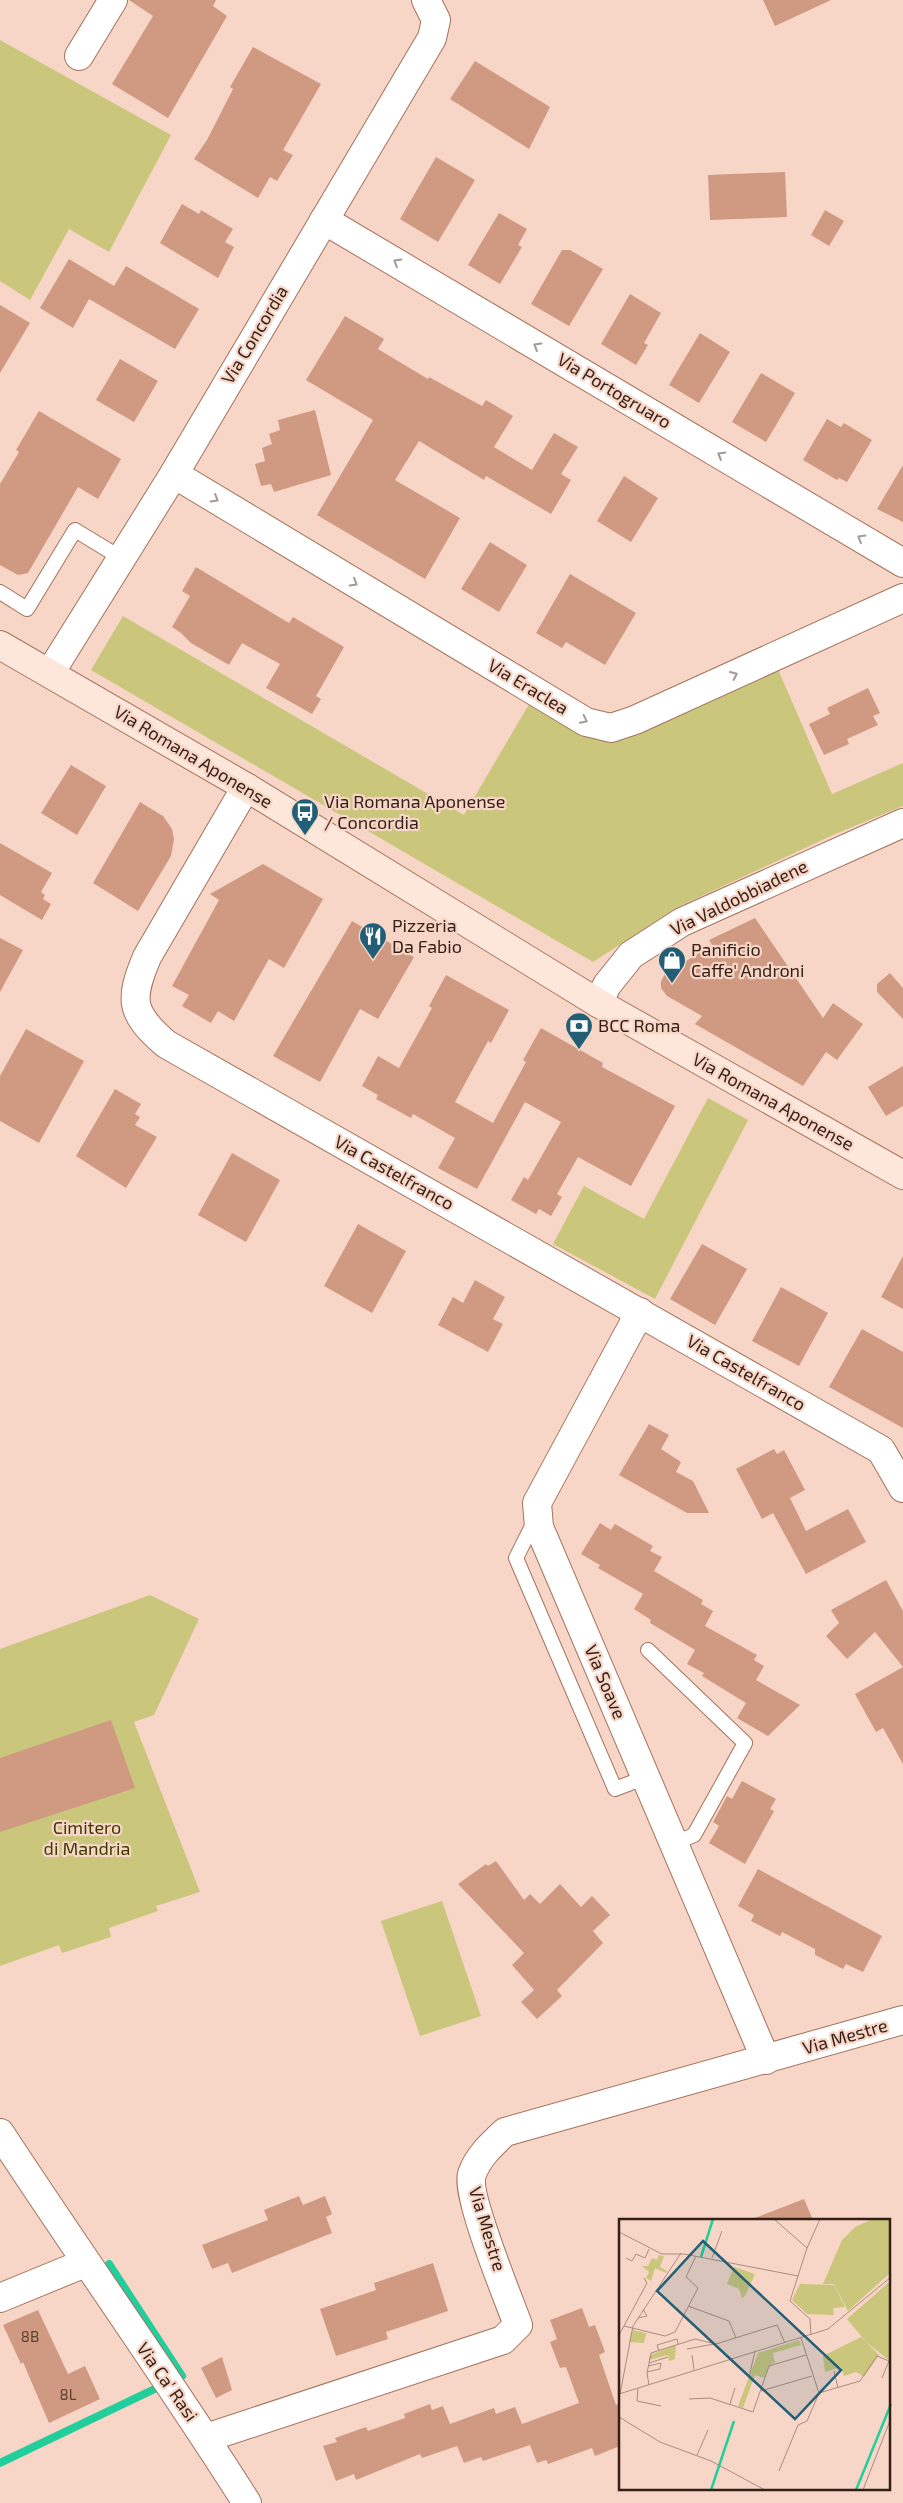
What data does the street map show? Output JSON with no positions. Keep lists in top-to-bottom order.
{
  "streets": {
    "street": [
      "Via Concordia",
      "Via Portogruaro",
      "Via Eraclea",
      "Via Romana Aponense",
      "Via Valdobbiadene",
      "Via Castelfranco",
      "Via Soave",
      "Via Mestre",
      "Via Ca' Rasi"
    ]
  },
  "crossings": [
    ["Via Concordia", "Via Portogruaro"],
    ["Via Concordia", "Via Eraclea"],
    ["Via Concordia", "Via Romana Aponense"],
    ["Via Romana Aponense", "Via Valdobbiadene"],
    ["Via Romana Aponense", "Via Castelfranco"],
    ["Via Castelfranco", "Via Soave"],
    ["Via Soave", "Via Mestre"],
    ["Via Mestre", "Via Ca' Rasi"]
  ],
  "one_way": ["Via Portogruaro", "Via Eraclea"],
  "parks": ["Cimitero di Mandria"],
  "places": {
    "bus stop": ["Via Romana Aponense / Concordia"],
    "restaurant": ["Pizzeria Da Fabio"],
    "shop": ["Panificio Caffe' Androni"],
    "bank": ["BCC Roma"]
  },
  "house_numbers": ["8B", "8L"]
}
